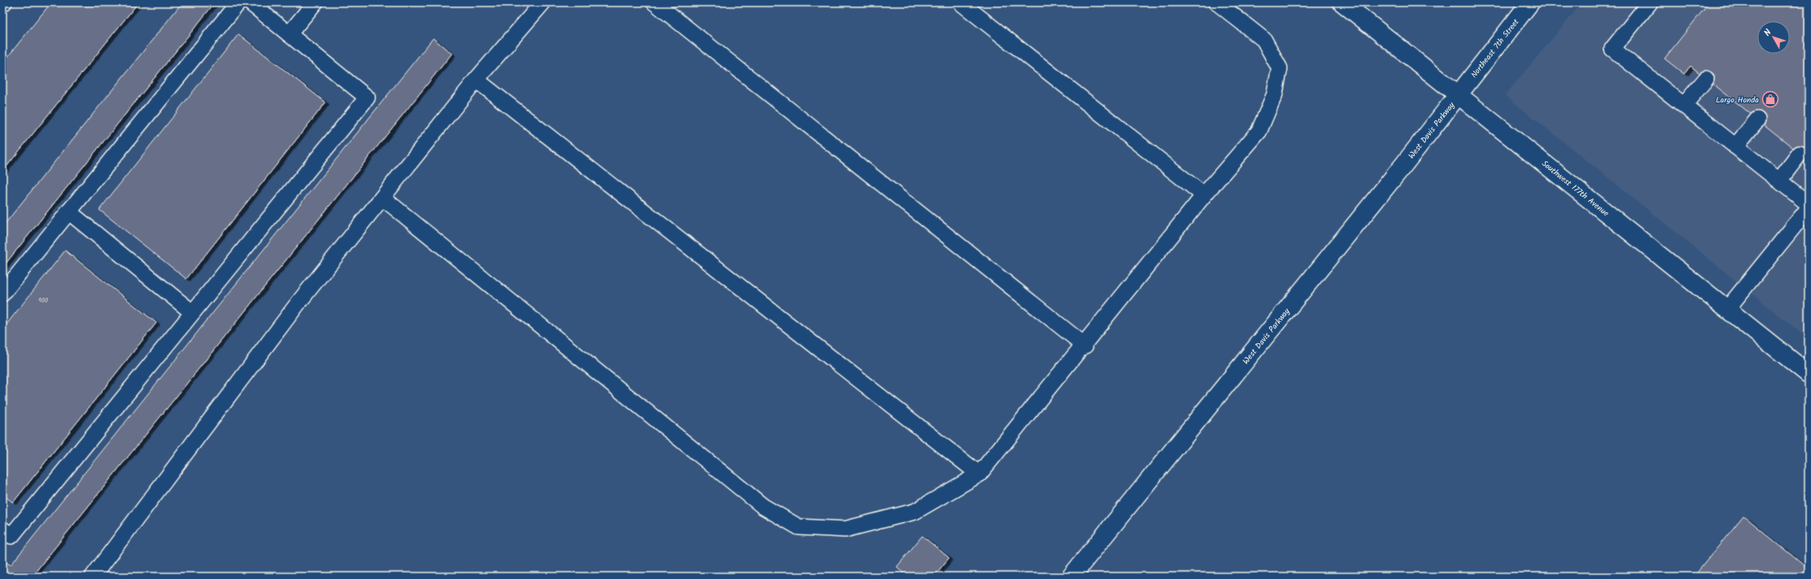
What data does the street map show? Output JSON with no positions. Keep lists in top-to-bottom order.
{
  "streets": {
    "street": ["Northeast 7th Street", "West Davis Parkway", "Southwest 177th Avenue"]
  },
  "crossings": [
    ["Northeast 7th Street", "West Davis Parkway"],
    ["Northeast 7th Street", "Southwest 177th Avenue"],
    ["West Davis Parkway", "Southwest 177th Avenue"]
  ],
  "places": {
    "shop": ["Largo Honda"]
  },
  "house_numbers": ["900"],
  "north": "top left"
}
